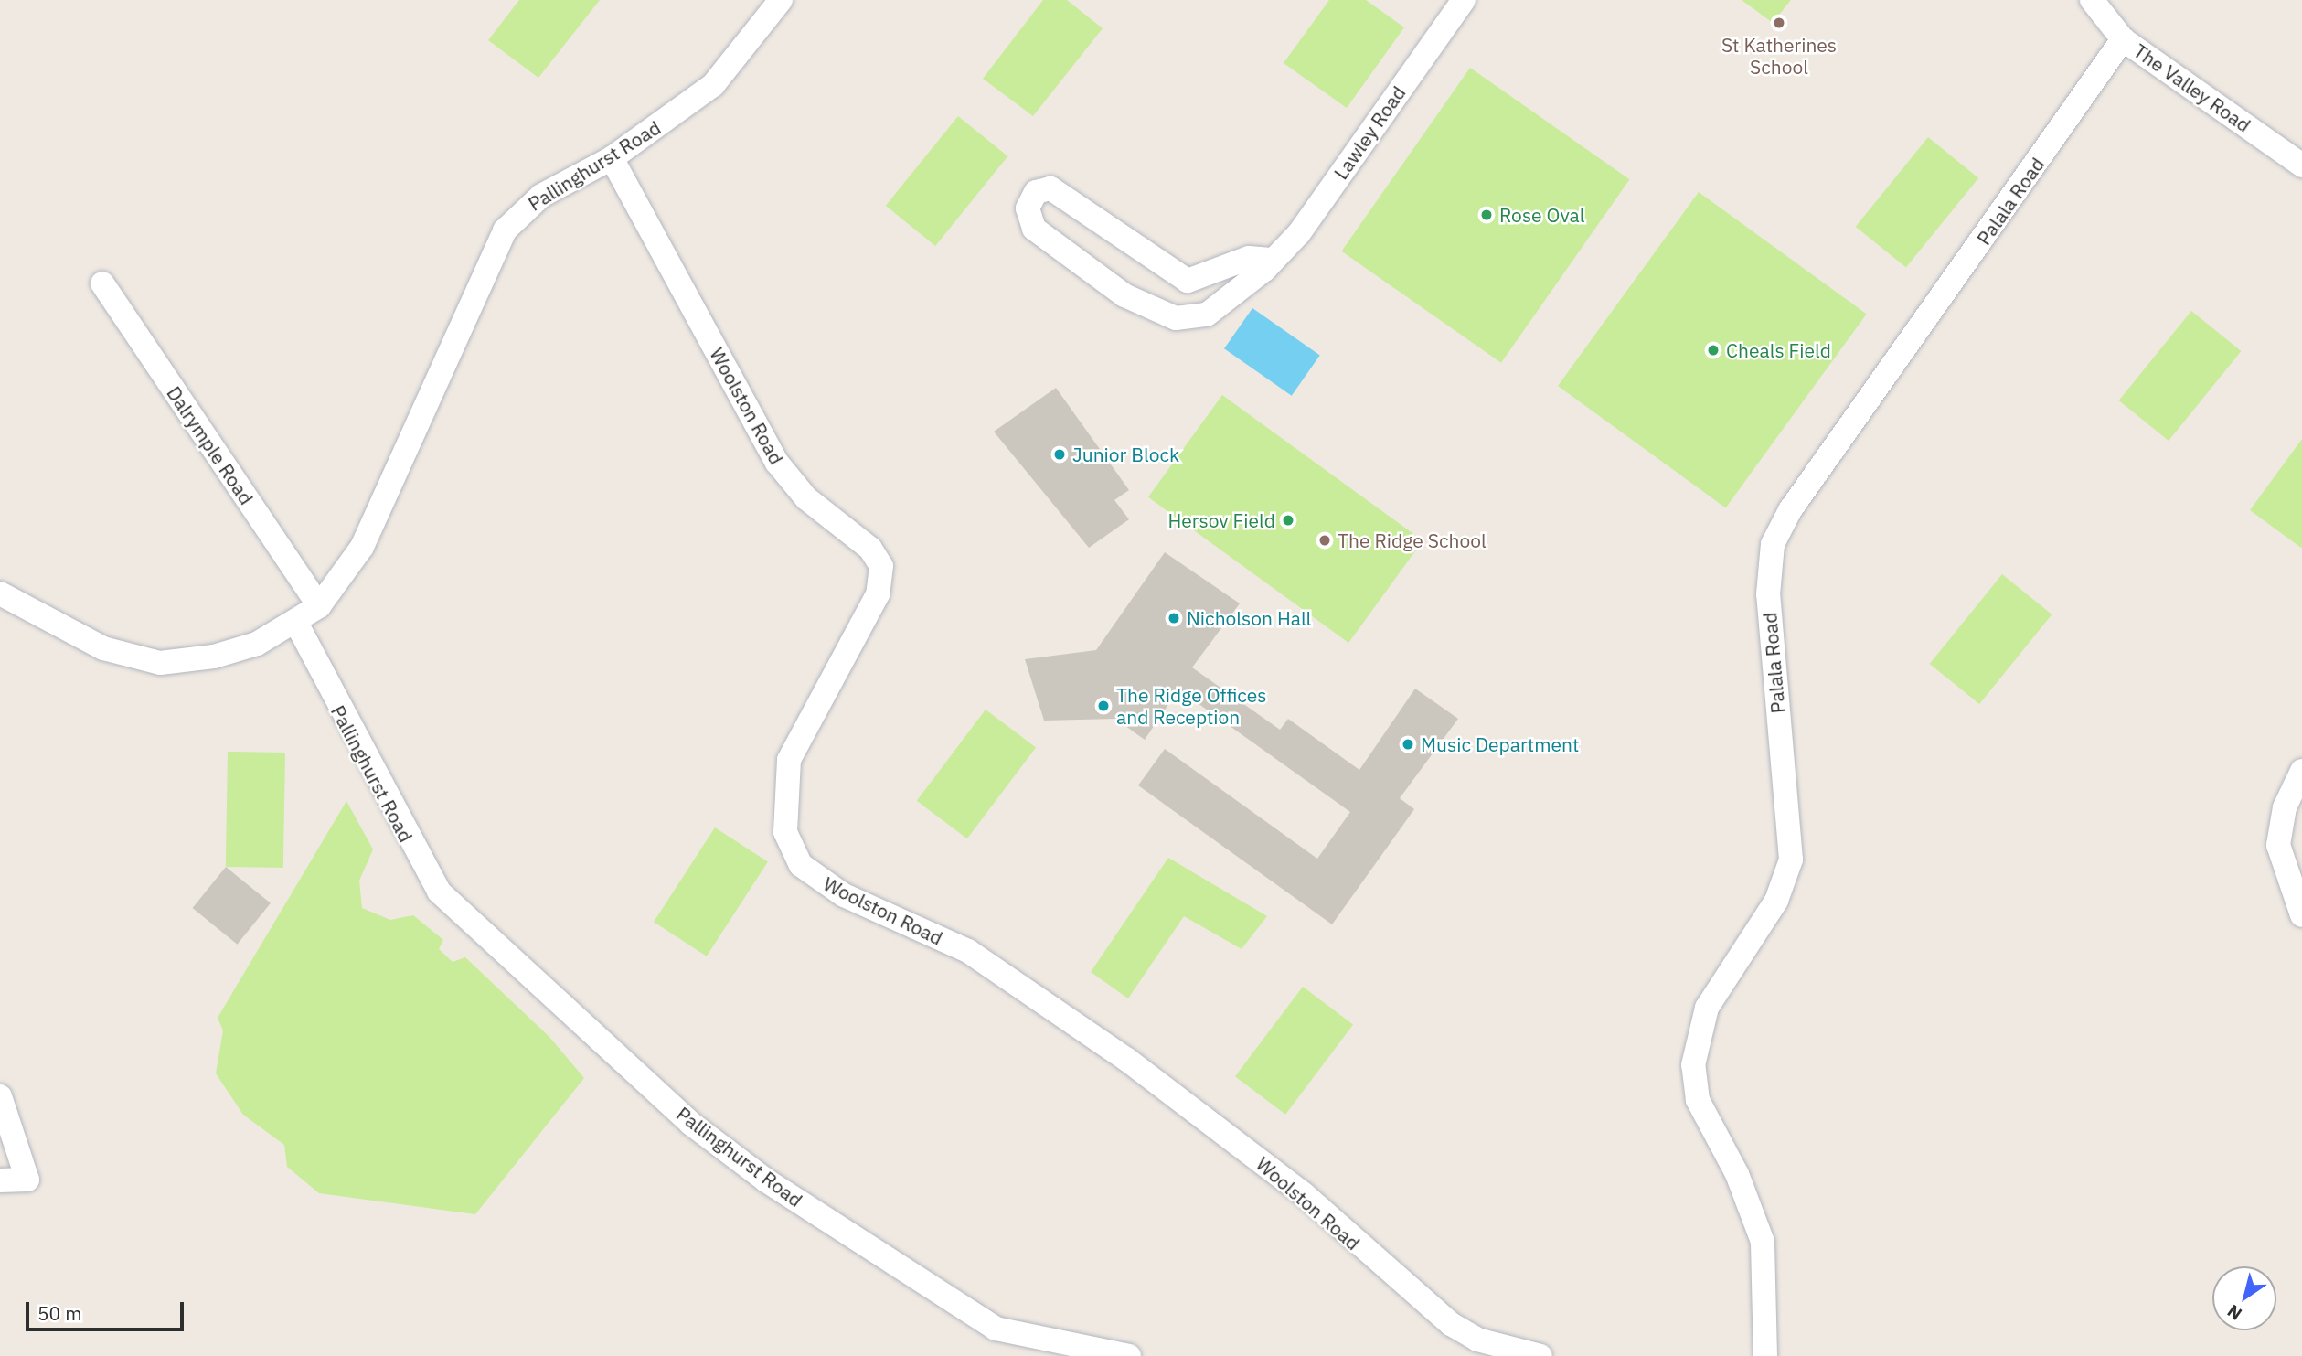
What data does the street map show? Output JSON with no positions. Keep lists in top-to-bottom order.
{
  "streets": {
    "street": [
      "The Valley Road",
      "Lawley Road",
      "Pallinghurst Road",
      "Palala Road",
      "Woolston Road",
      "Dalrymple Road"
    ]
  },
  "crossings": [
    ["The Valley Road", "Palala Road"],
    ["Pallinghurst Road", "Woolston Road"],
    ["Pallinghurst Road", "Dalrymple Road"]
  ],
  "places": [
    "St Katherines School",
    "Rose Oval",
    "Cheals Field",
    "Junior Block",
    "Hersov Field",
    "The Ridge School",
    "Nicholson Hall",
    "The Ridge Offices and Reception",
    "Music Department"
  ],
  "scale_bar": "50 m",
  "north": "bottom left"
}
